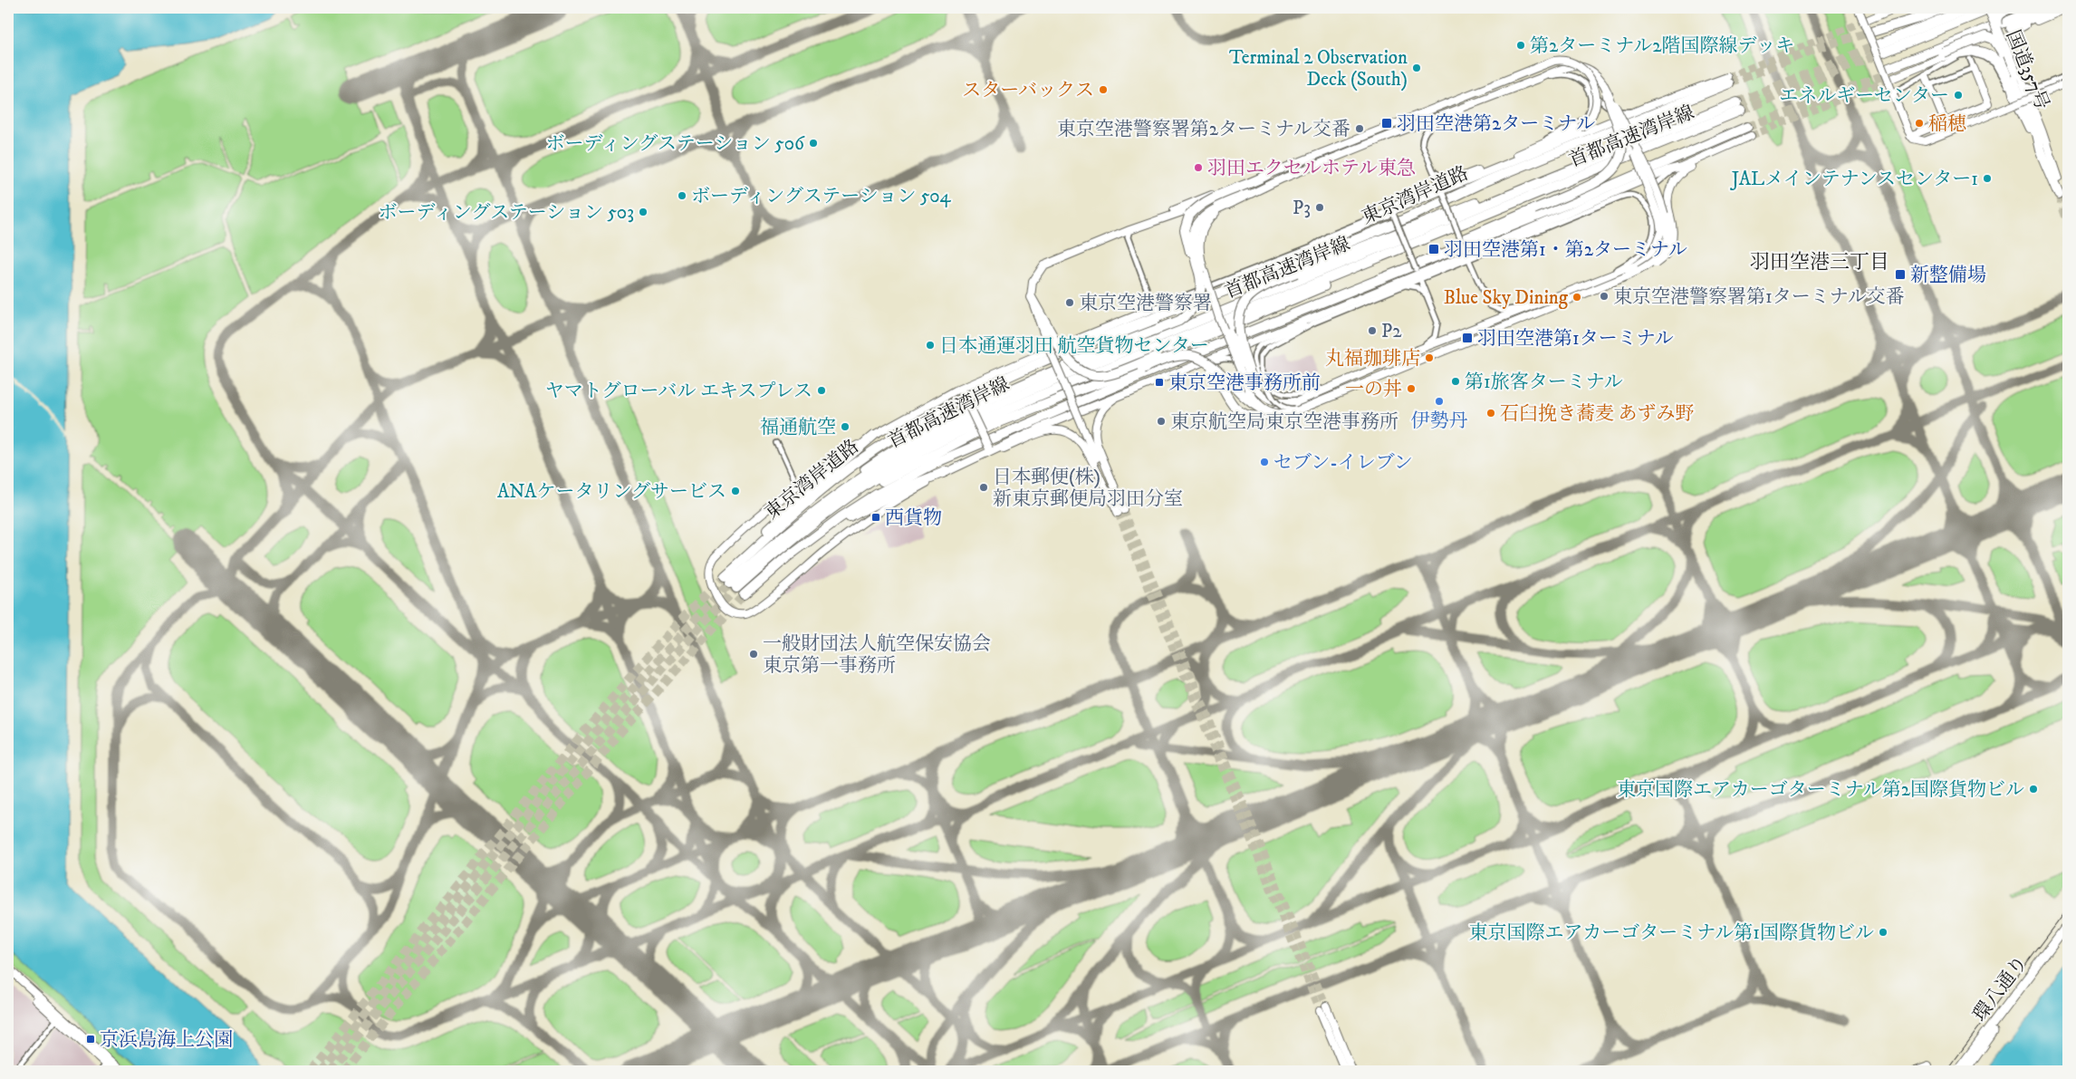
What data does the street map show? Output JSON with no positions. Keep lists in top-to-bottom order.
{
  "streets": {
    "highway": ["国道357号", "首都高速湾岸線", "東京湾岸道路"],
    "main road": ["環八通り"]
  },
  "crossings": [
    ["首都高速湾岸線", "東京湾岸道路"]
  ],
  "districts": ["羽田空港三丁目"],
  "places": {
    "other": [
      "第2ターミナル2階国際線デッキ",
      "Terminal 2 Observation Deck (South)",
      "スターバックス",
      "エネルギーセンター",
      "稲穂",
      "東京空港警察署第2ターミナル交番",
      "ボーディングステーション 506",
      "羽田エクセルホテル東急",
      "JALメインテナンスセンター1",
      "ボーディングステーション 504",
      "P3",
      "ボーディングステーション 503",
      "東京空港警察署第1ターミナル交番",
      "Blue Sky Dining",
      "東京空港警察署",
      "P2",
      "日本通運羽田 航空貨物センター",
      "丸福珈琲店",
      "第1旅客ターミナル",
      "一の丼",
      "ヤマトグローバル エキスプレス",
      "伊勢丹",
      "石臼挽き蕎麦 あずみ野",
      "東京航空局東京空港事務所",
      "福通航空",
      "セブン-イレブン",
      "日本郵便(株) 新東京郵便局羽田分室",
      "ANAケータリングサービス",
      "一般財団法人航空保安協会 東京第一事務所",
      "東京国際エアカーゴターミナル第2国際貨物ビル",
      "東京国際エアカーゴターミナル第1国際貨物ビル"
    ],
    "transit": [
      "羽田空港第2ターミナル",
      "羽田空港第1・第2ターミナル",
      "新整備場",
      "羽田空港第1ターミナル",
      "東京空港事務所前",
      "西貨物",
      "京浜島海上公園"
    ]
  }
}
